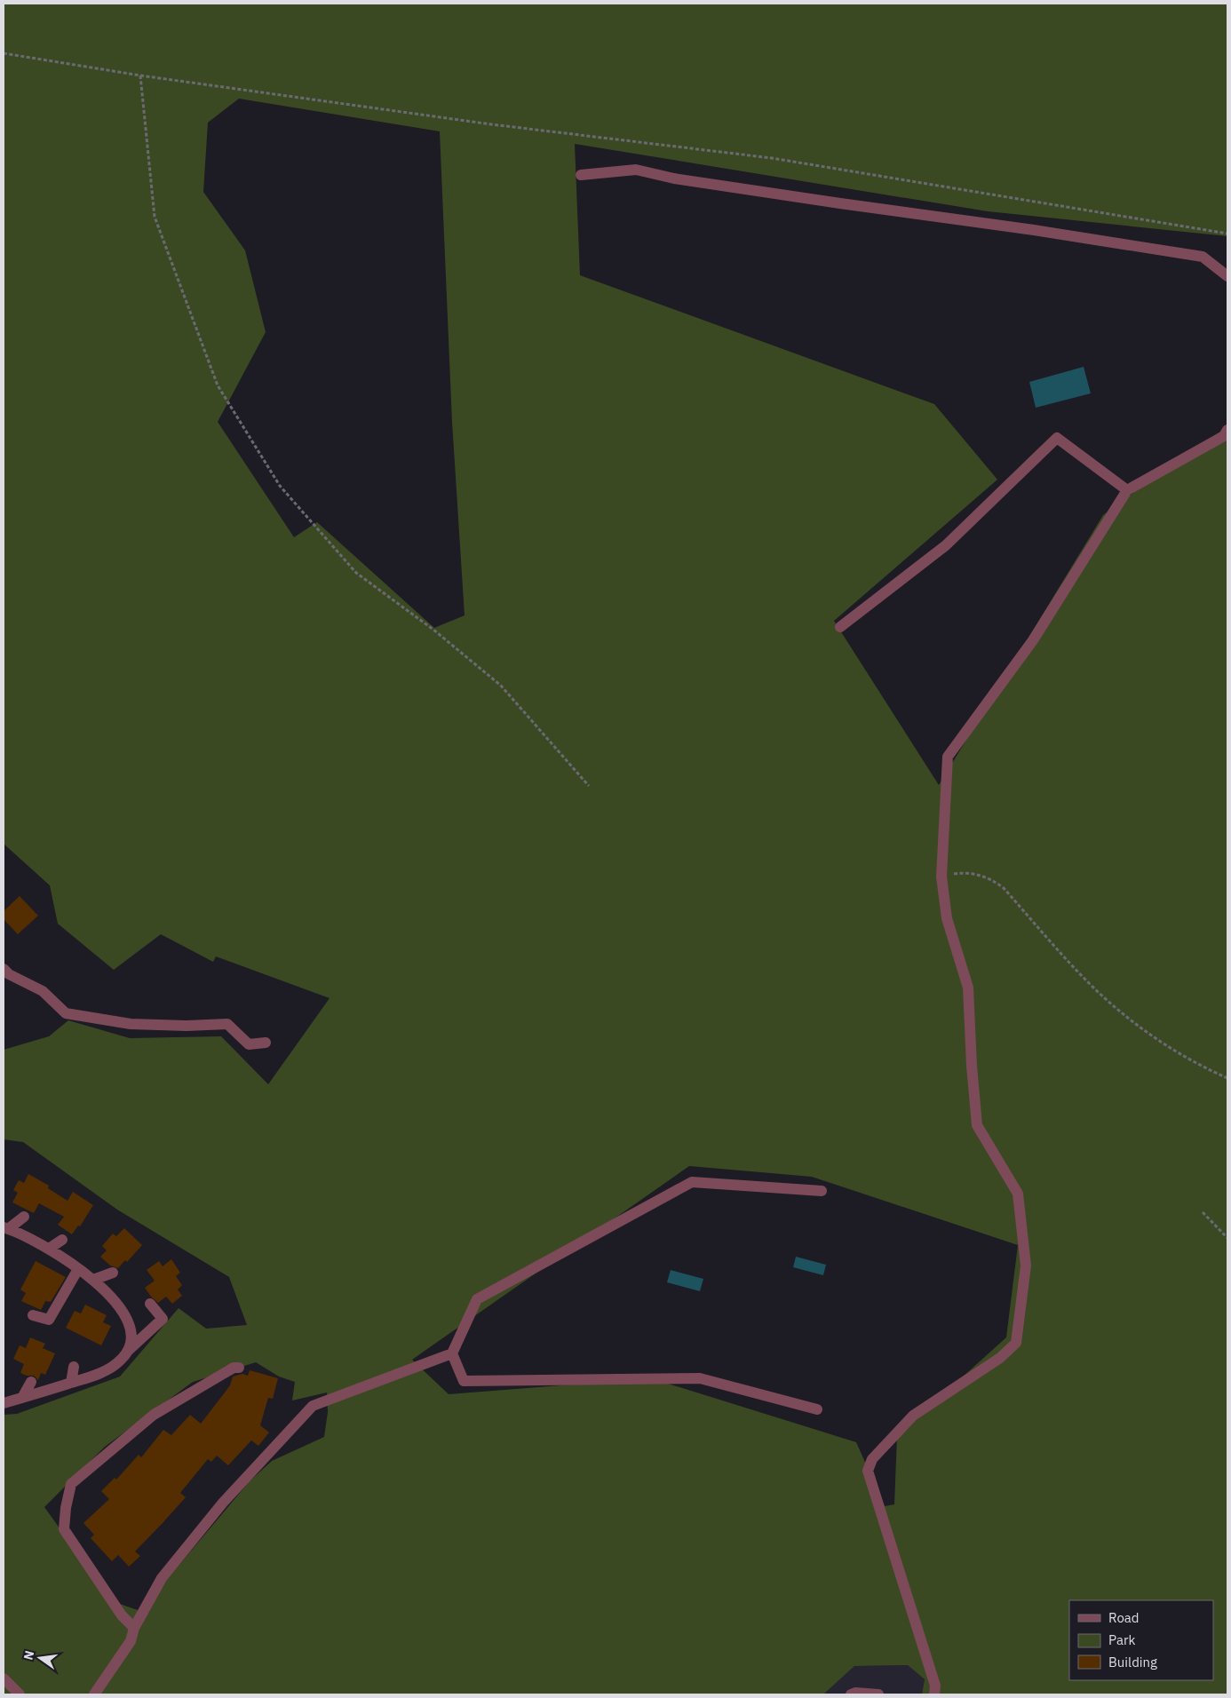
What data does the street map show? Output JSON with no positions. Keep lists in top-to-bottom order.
{
  "legend": ["Road", "Park", "Building"],
  "north": "left"
}
